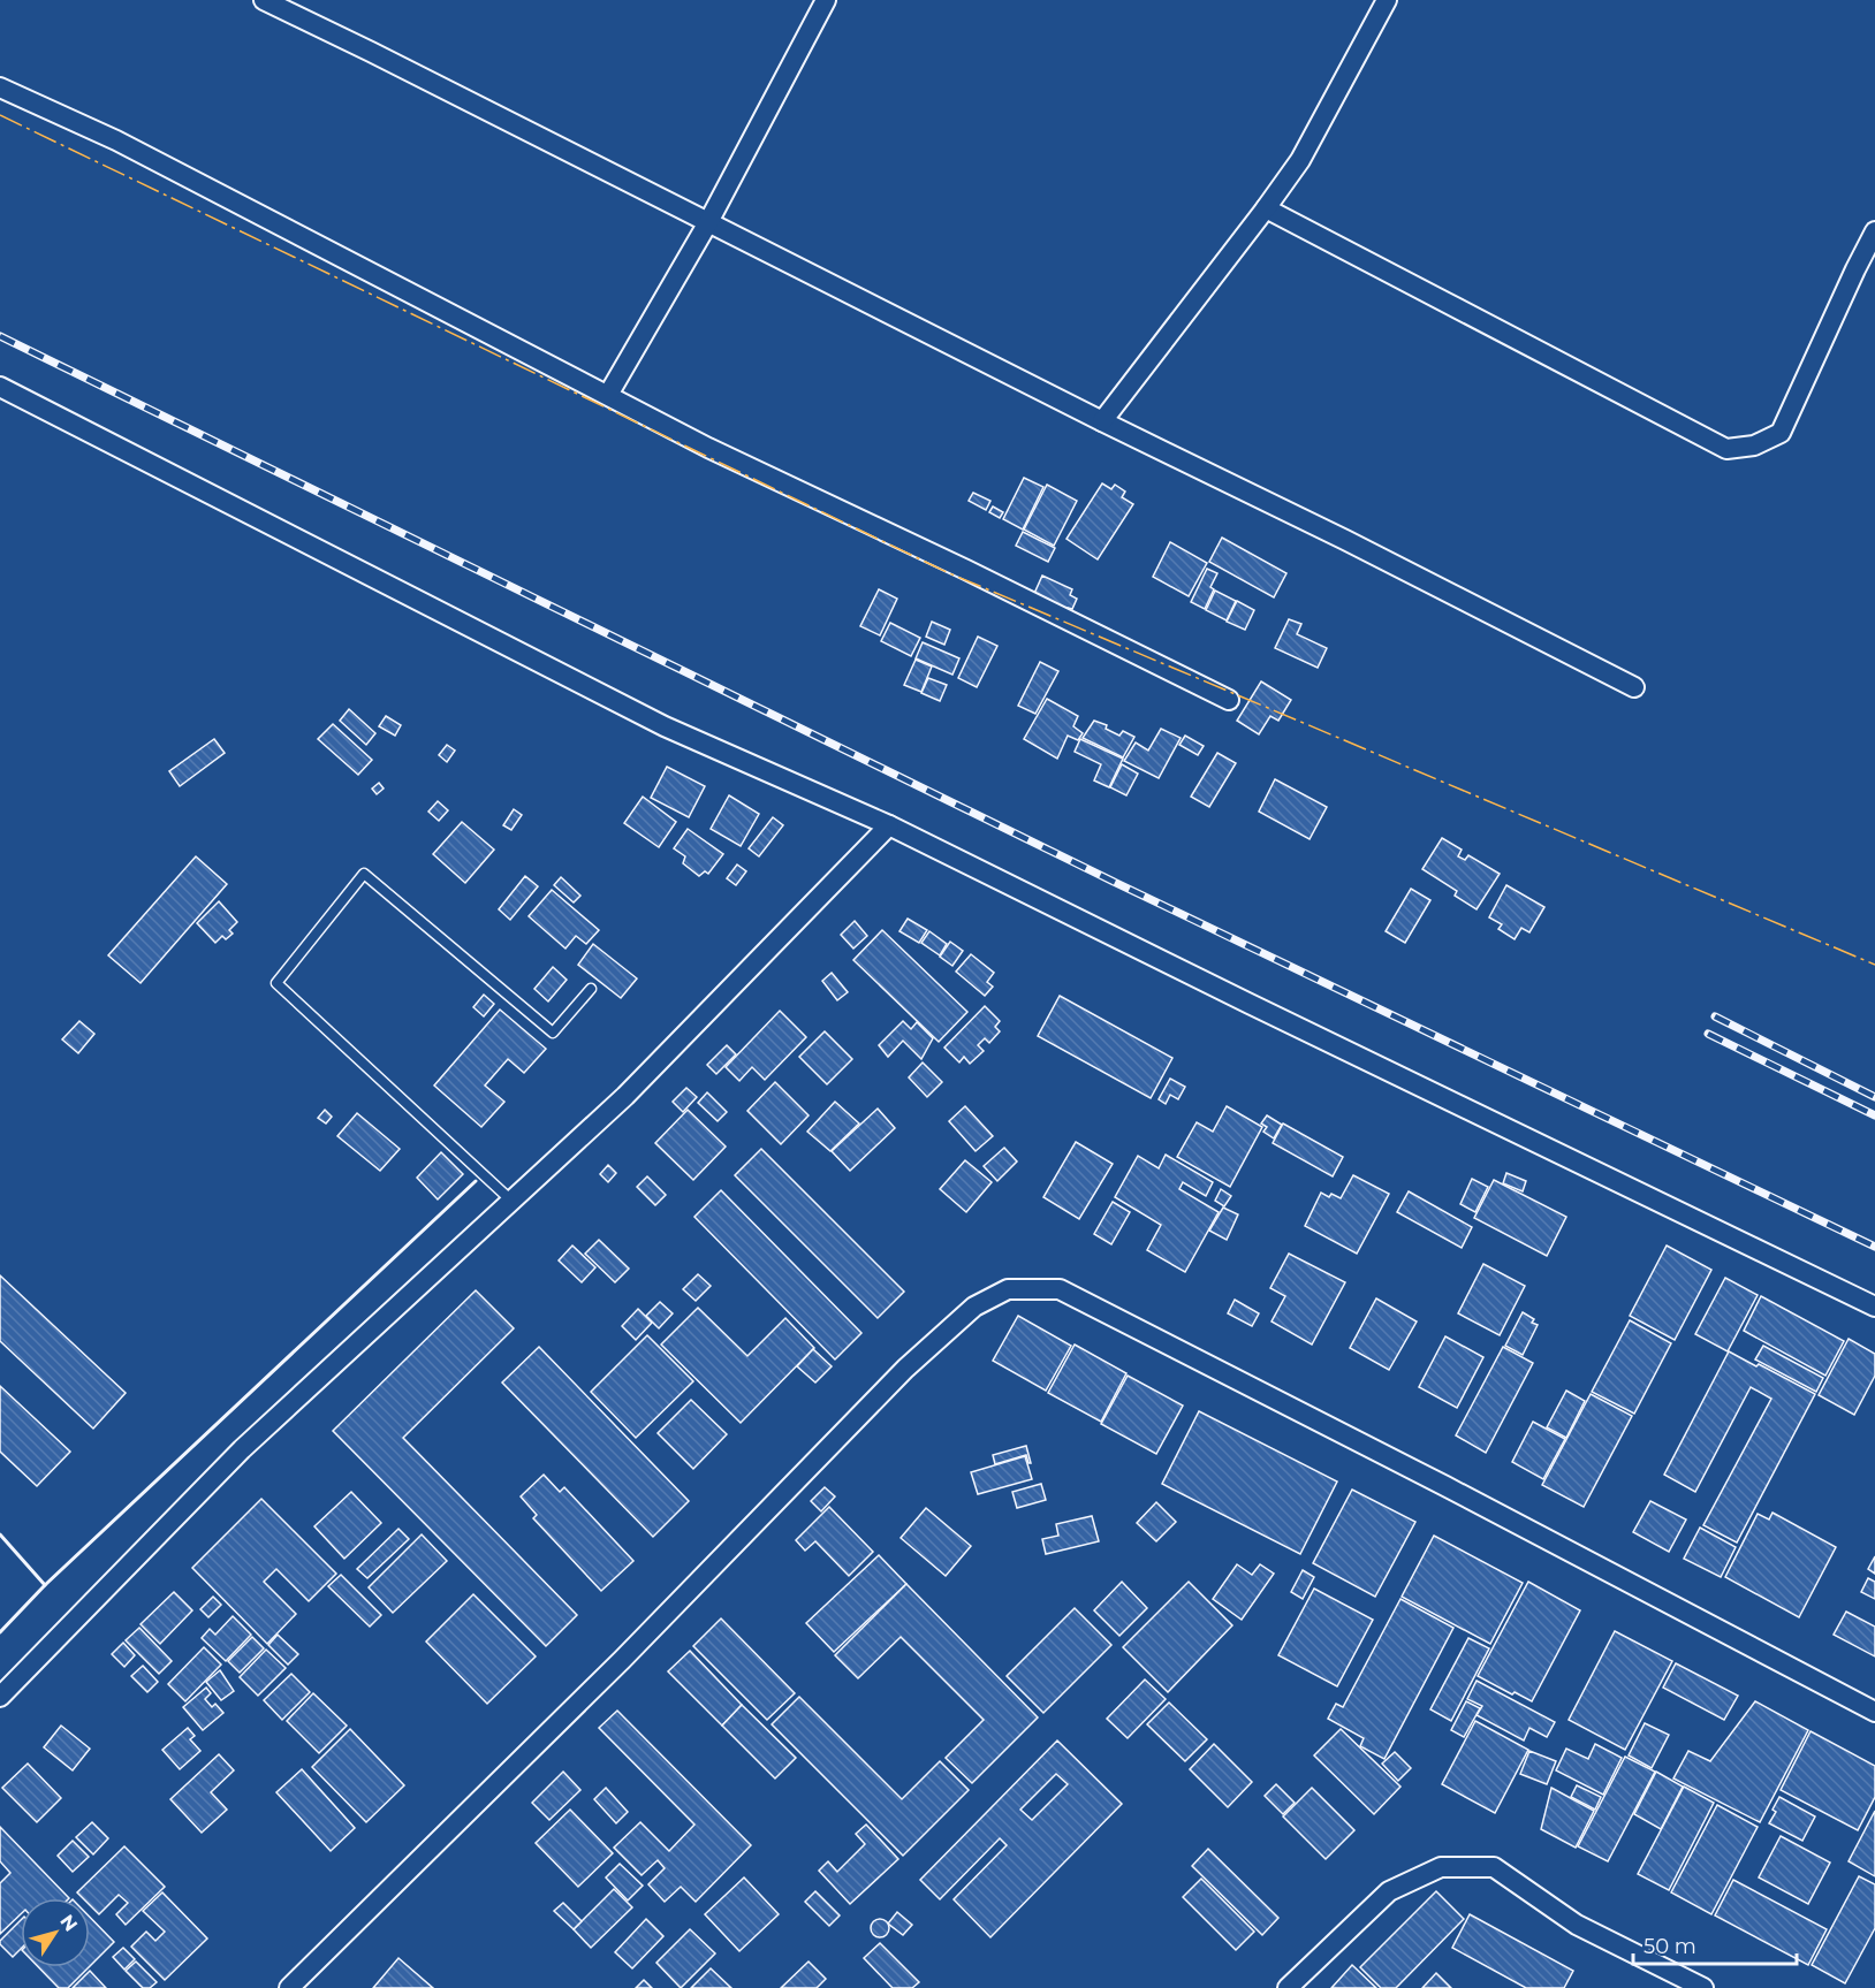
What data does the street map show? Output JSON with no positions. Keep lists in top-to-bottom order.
{
  "scale_bar": "50 m",
  "north": "top right"
}
